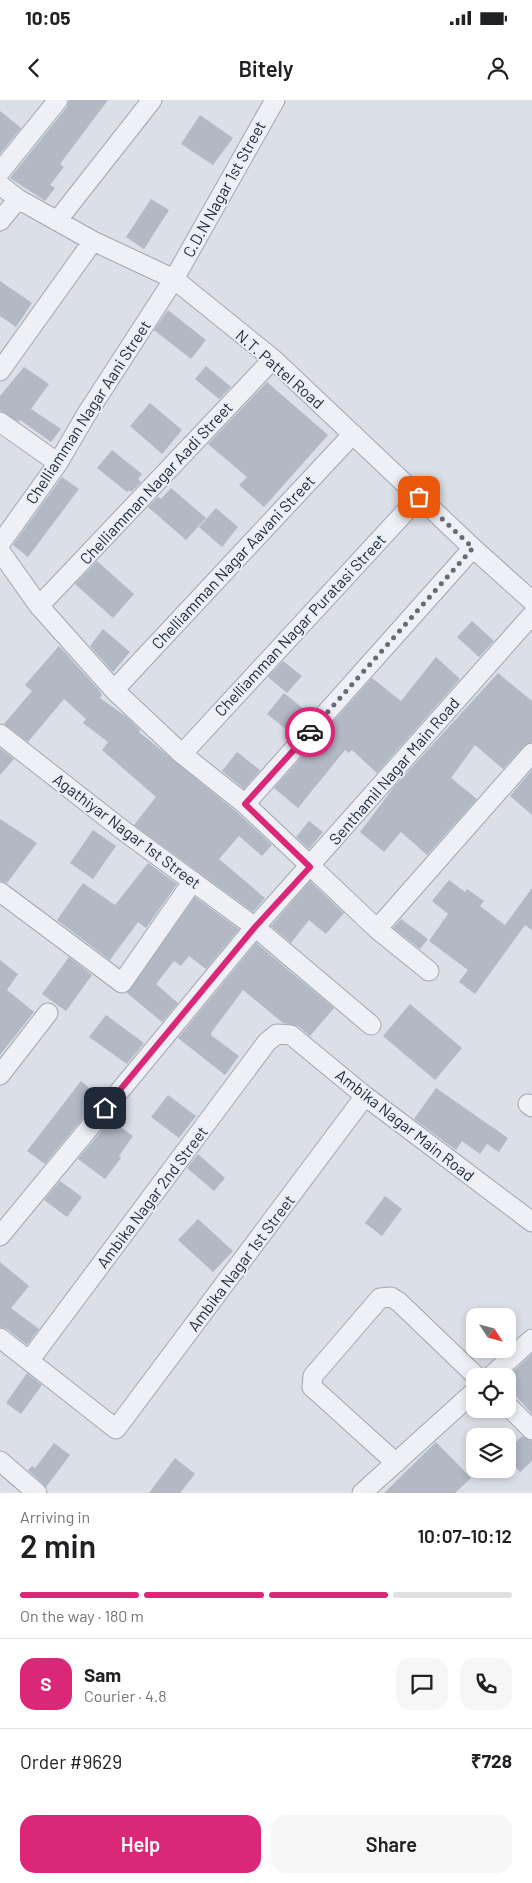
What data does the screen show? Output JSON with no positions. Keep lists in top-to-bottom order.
{
  "streets": {
    "street": [
      "C.D.N Nagar 1st Street",
      "N.T. Pattel Road",
      "Chelliamman Nagar Aani Street",
      "Chelliamman Nagar Aadi Street",
      "Chelliamman Nagar Aavani Street",
      "Chelliamman Nagar Puratasi Street",
      "Senthamil Nagar Main Road",
      "Agathiyar Nagar 1st Street",
      "Ambika Nagar Main Road",
      "Ambika Nagar 2nd Street",
      "Ambika Nagar 1st Street"
    ]
  },
  "crossings": [
    ["C.D.N Nagar 1st Street", "N.T. Pattel Road"],
    ["C.D.N Nagar 1st Street", "Chelliamman Nagar Aani Street"],
    ["N.T. Pattel Road", "Chelliamman Nagar Aani Street"],
    ["N.T. Pattel Road", "Chelliamman Nagar Aadi Street"],
    ["N.T. Pattel Road", "Chelliamman Nagar Aavani Street"],
    ["N.T. Pattel Road", "Chelliamman Nagar Puratasi Street"],
    ["Senthamil Nagar Main Road", "Agathiyar Nagar 1st Street"],
    ["Ambika Nagar Main Road", "Ambika Nagar 2nd Street"],
    ["Ambika Nagar Main Road", "Ambika Nagar 1st Street"],
    ["Ambika Nagar 2nd Street", "Ambika Nagar 1st Street"]
  ],
  "north": "bottom right",
  "page": {
    "status": "10:05",
    "header": "Bitely",
    "heading": ["2 min", "Arriving in", "10:07–10:12"],
    "panel": [
      "Sam",
      "Courier · 4.8",
      "Order #9629",
      "₹728"
    ],
    "bar": "On the way · 180 m",
    "round": "S",
    "buttons": ["Help", "Share"]
  }
}
